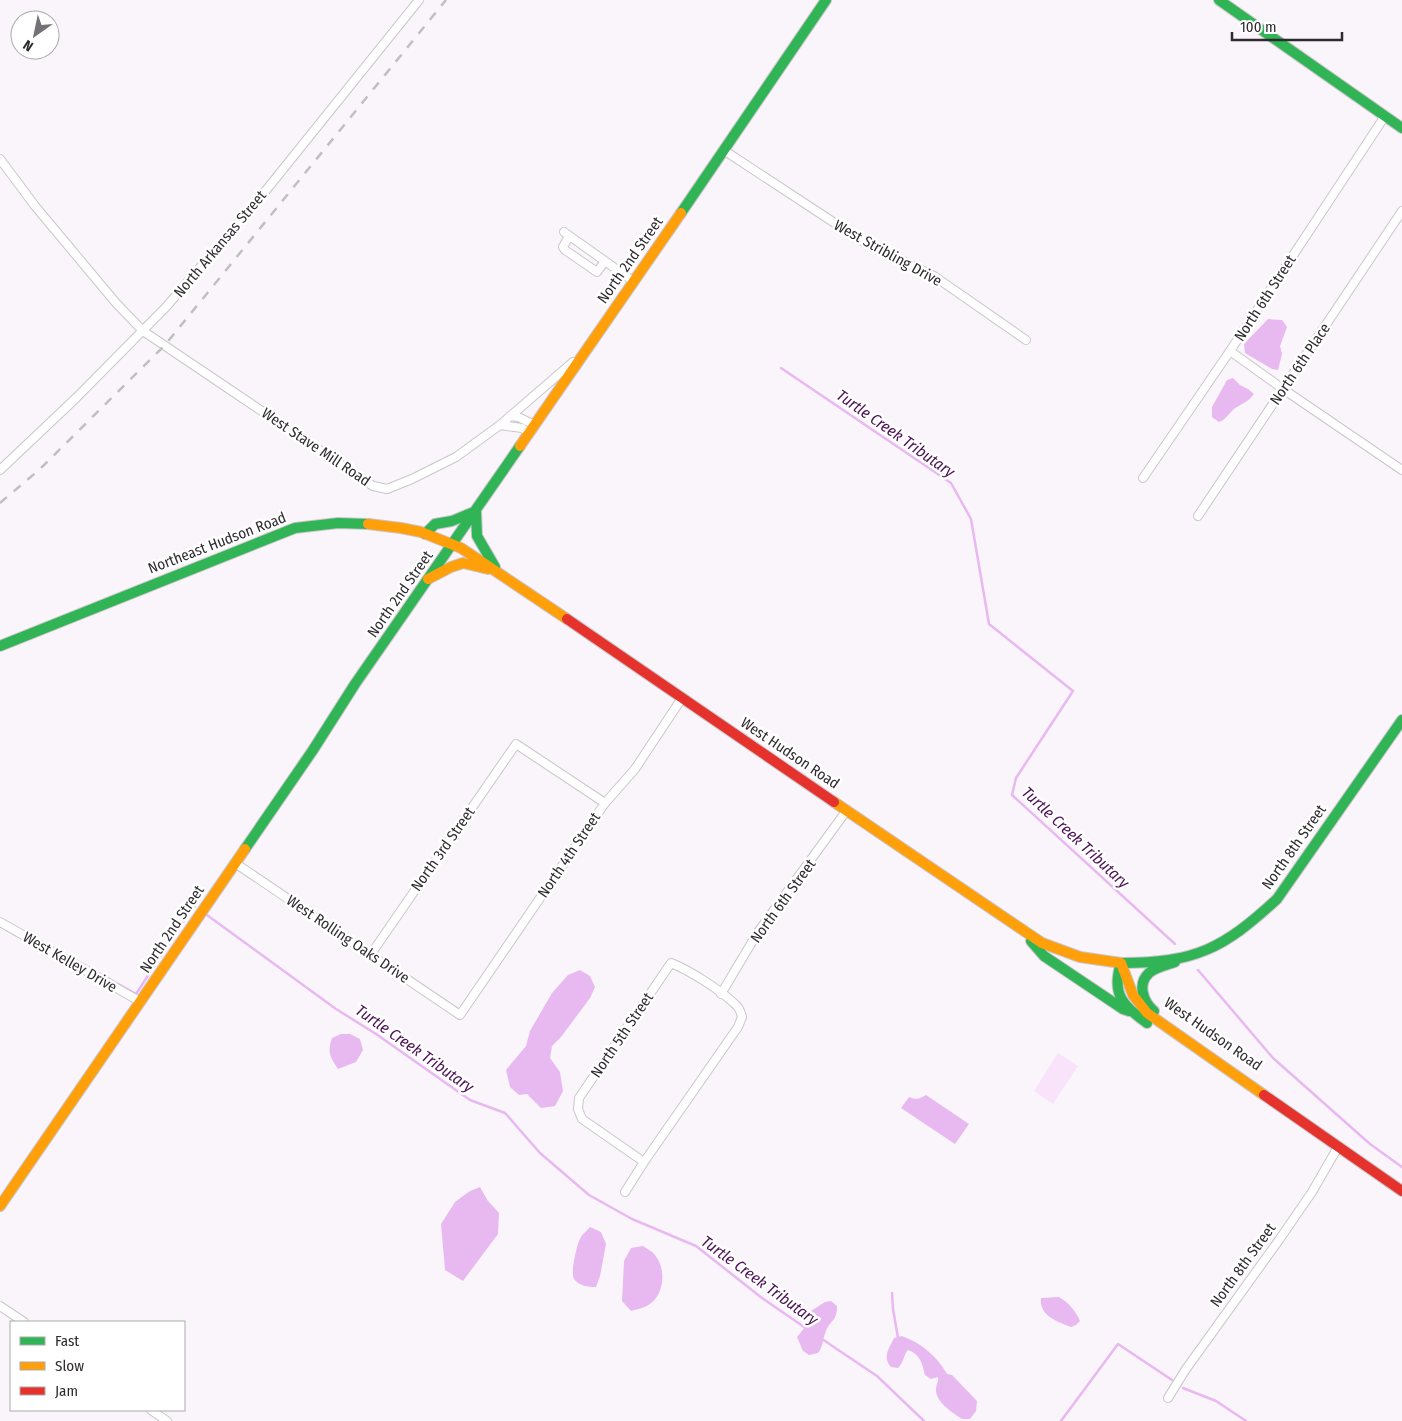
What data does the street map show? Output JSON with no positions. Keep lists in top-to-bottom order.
{
  "streets": {
    "main road": [
      "North 2nd Street",
      "Northeast Hudson Road",
      "West Hudson Road",
      "North 8th Street"
    ],
    "street": [
      "North Arkansas Street",
      "West Stribling Drive",
      "North 6th Street",
      "North 6th Place",
      "West Stave Mill Road",
      "North 3rd Street",
      "North 4th Street",
      "West Rolling Oaks Drive",
      "West Kelley Drive",
      "North 5th Street"
    ]
  },
  "crossings": [
    ["North Arkansas Street", "West Stave Mill Road"],
    ["West Stribling Drive", "North 2nd Street"],
    ["North 2nd Street", "West Stave Mill Road"],
    ["North 2nd Street", "Northeast Hudson Road"],
    ["North 2nd Street", "West Hudson Road"],
    ["North 2nd Street", "West Rolling Oaks Drive"],
    ["North 2nd Street", "West Kelley Drive"],
    ["North 6th Street", "West Hudson Road"],
    ["North 6th Street", "North 5th Street"],
    ["Northeast Hudson Road", "West Hudson Road"],
    ["West Hudson Road", "North 8th Street"],
    ["West Hudson Road", "North 4th Street"],
    ["North 3rd Street", "North 4th Street"],
    ["North 3rd Street", "West Rolling Oaks Drive"],
    ["North 4th Street", "West Rolling Oaks Drive"]
  ],
  "water": ["Turtle Creek Tributary"],
  "legend": ["Fast", "Slow", "Jam"],
  "scale_bar": "100 m",
  "north": "bottom left"
}
